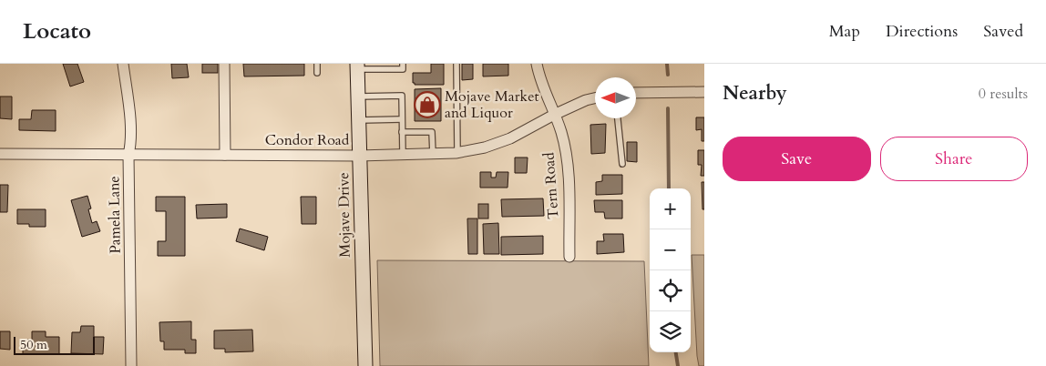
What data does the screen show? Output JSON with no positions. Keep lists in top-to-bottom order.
{
  "streets": {
    "main road": ["Mojave Drive"],
    "street": ["Condor Road", "Tern Road", "Pamela Lane"]
  },
  "crossings": [
    ["Condor Road", "Tern Road"],
    ["Condor Road", "Pamela Lane"],
    ["Condor Road", "Mojave Drive"]
  ],
  "places": {
    "shop": ["Mojave Market and Liquor"]
  },
  "scale_bar": "50 m",
  "north": "left",
  "page": {
    "header": "Locato",
    "nav": ["Map", "Directions", "Saved"],
    "heading": ["Nearby", "0 results"],
    "buttons": ["Save", "Share"],
    "map_buttons": ["+", "−"],
    "scale": "50 m"
  }
}
